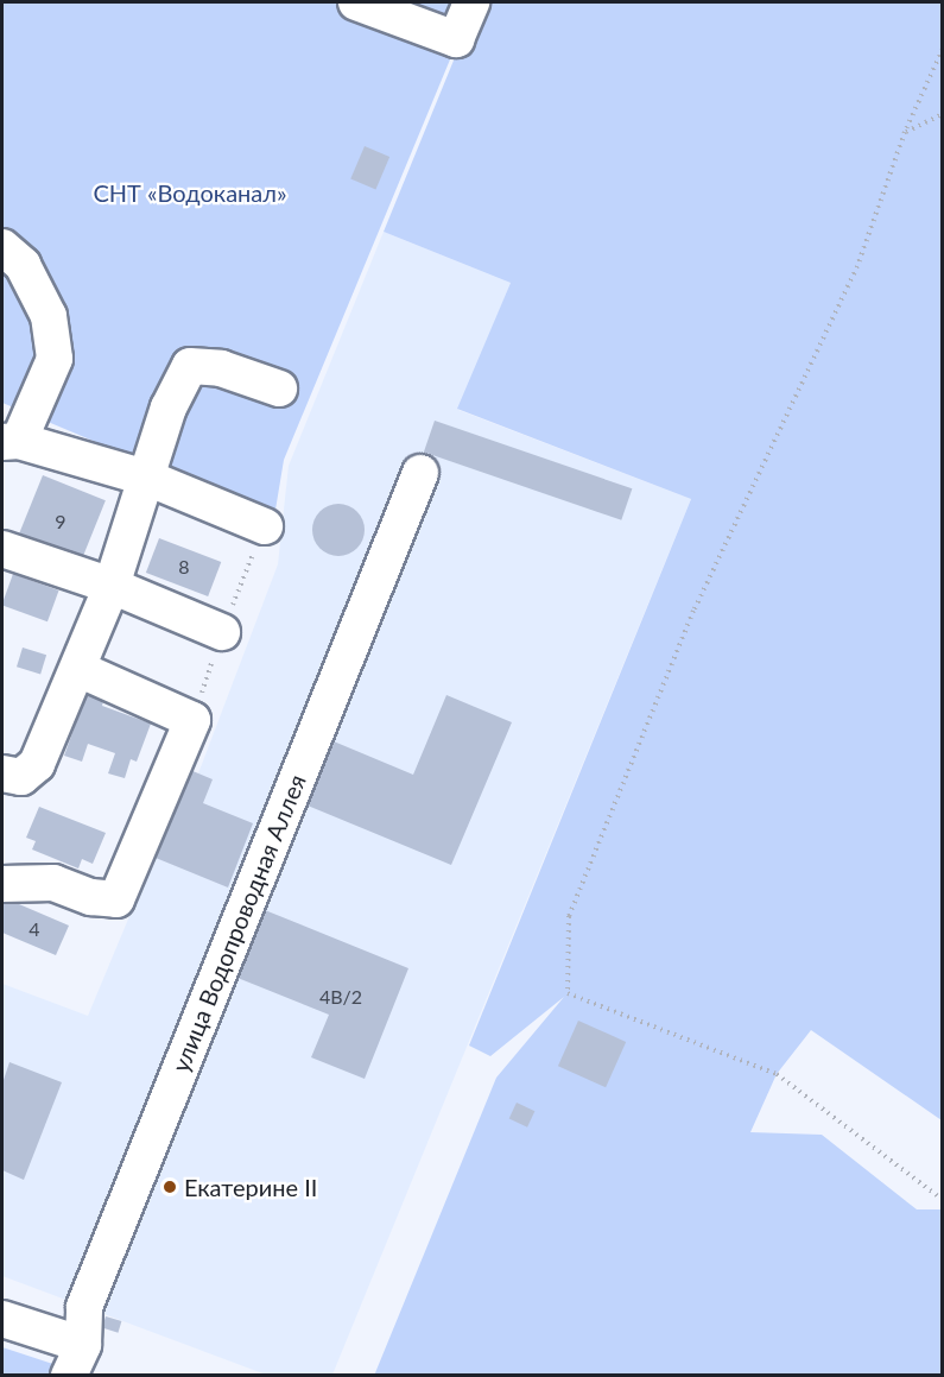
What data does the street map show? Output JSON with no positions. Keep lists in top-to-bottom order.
{
  "streets": {
    "street": ["улица Водопроводная Аллея"]
  },
  "parks": ["СНТ «Водоканал»"],
  "places": ["Екатерине II"],
  "house_numbers": [
    "9",
    "8",
    "4",
    "4В/2"
  ]
}
